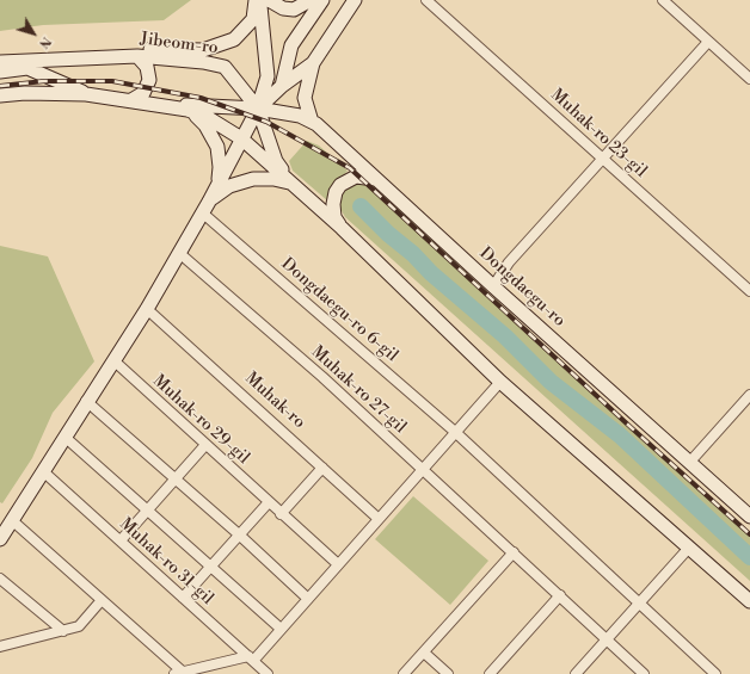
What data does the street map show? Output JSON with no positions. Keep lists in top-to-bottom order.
{
  "streets": {
    "main road": ["Jibeom-ro", "Dongdaegu-ro"],
    "street": [
      "Muhak-ro 23-gil",
      "Dongdaegu-ro 6-gil",
      "Muhak-ro 27-gil",
      "Muhak-ro",
      "Muhak-ro 29-gil",
      "Muhak-ro 31-gil"
    ]
  },
  "crossings": [
    ["Jibeom-ro", "Dongdaegu-ro"]
  ],
  "north": "bottom right"
}
